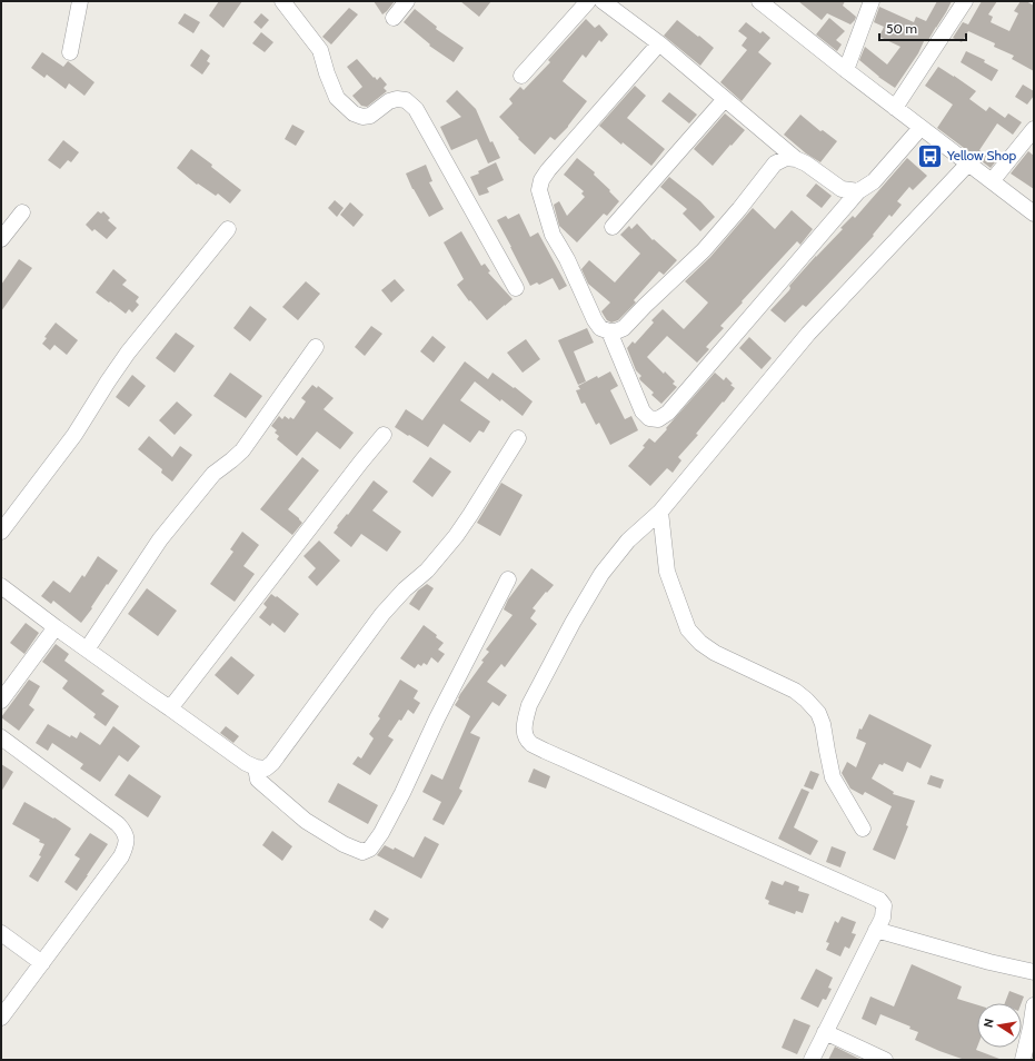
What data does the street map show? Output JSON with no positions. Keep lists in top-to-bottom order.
{
  "places": {
    "bus stop": ["Yellow Shop"]
  },
  "scale_bar": "50 m",
  "north": "left"
}
